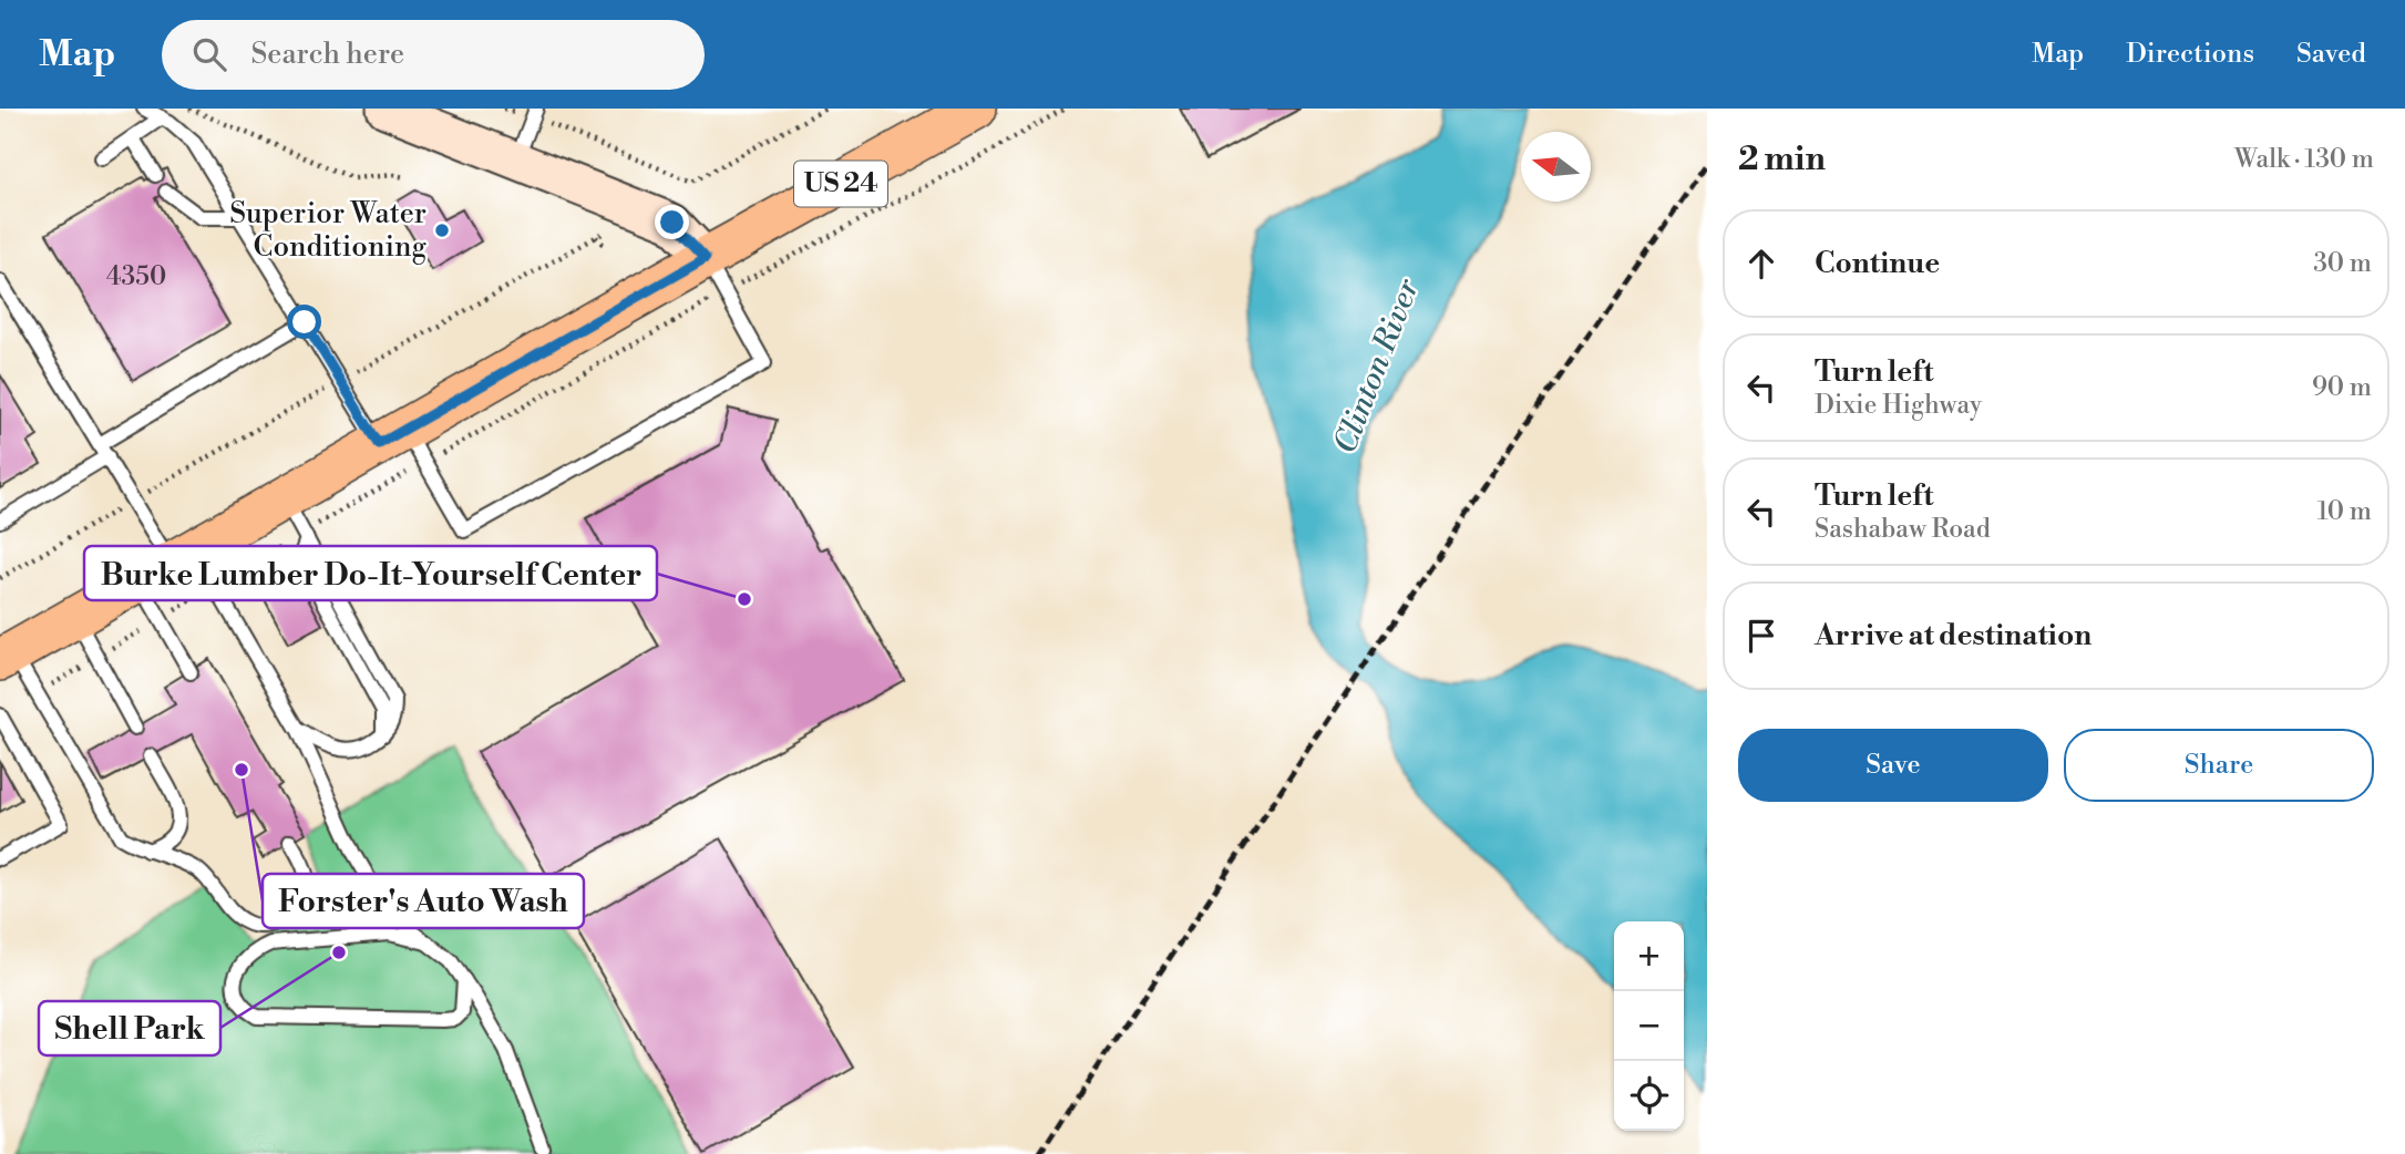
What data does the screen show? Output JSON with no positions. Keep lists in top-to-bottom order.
{
  "streets": {
    "main road": ["US 24"]
  },
  "water": ["Clinton River"],
  "places": [
    "Superior Water Conditioning",
    "Burke Lumber Do-It-Yourself Center",
    "Forster's Auto Wash",
    "Shell Park"
  ],
  "house_numbers": ["4350"],
  "north": "left",
  "page": {
    "header": "Map",
    "search": "Search here",
    "nav": ["Map", "Directions", "Saved"],
    "heading": ["2 min", "Walk · 130 m"],
    "list": [
      ["Continue", "30 m"],
      ["Turn left", "Dixie Highway", "90 m"],
      ["Turn left", "Sashabaw Road", "10 m"],
      "Arrive at destination"
    ],
    "buttons": ["Save", "Share"],
    "map_buttons": ["+", "−"]
  }
}
